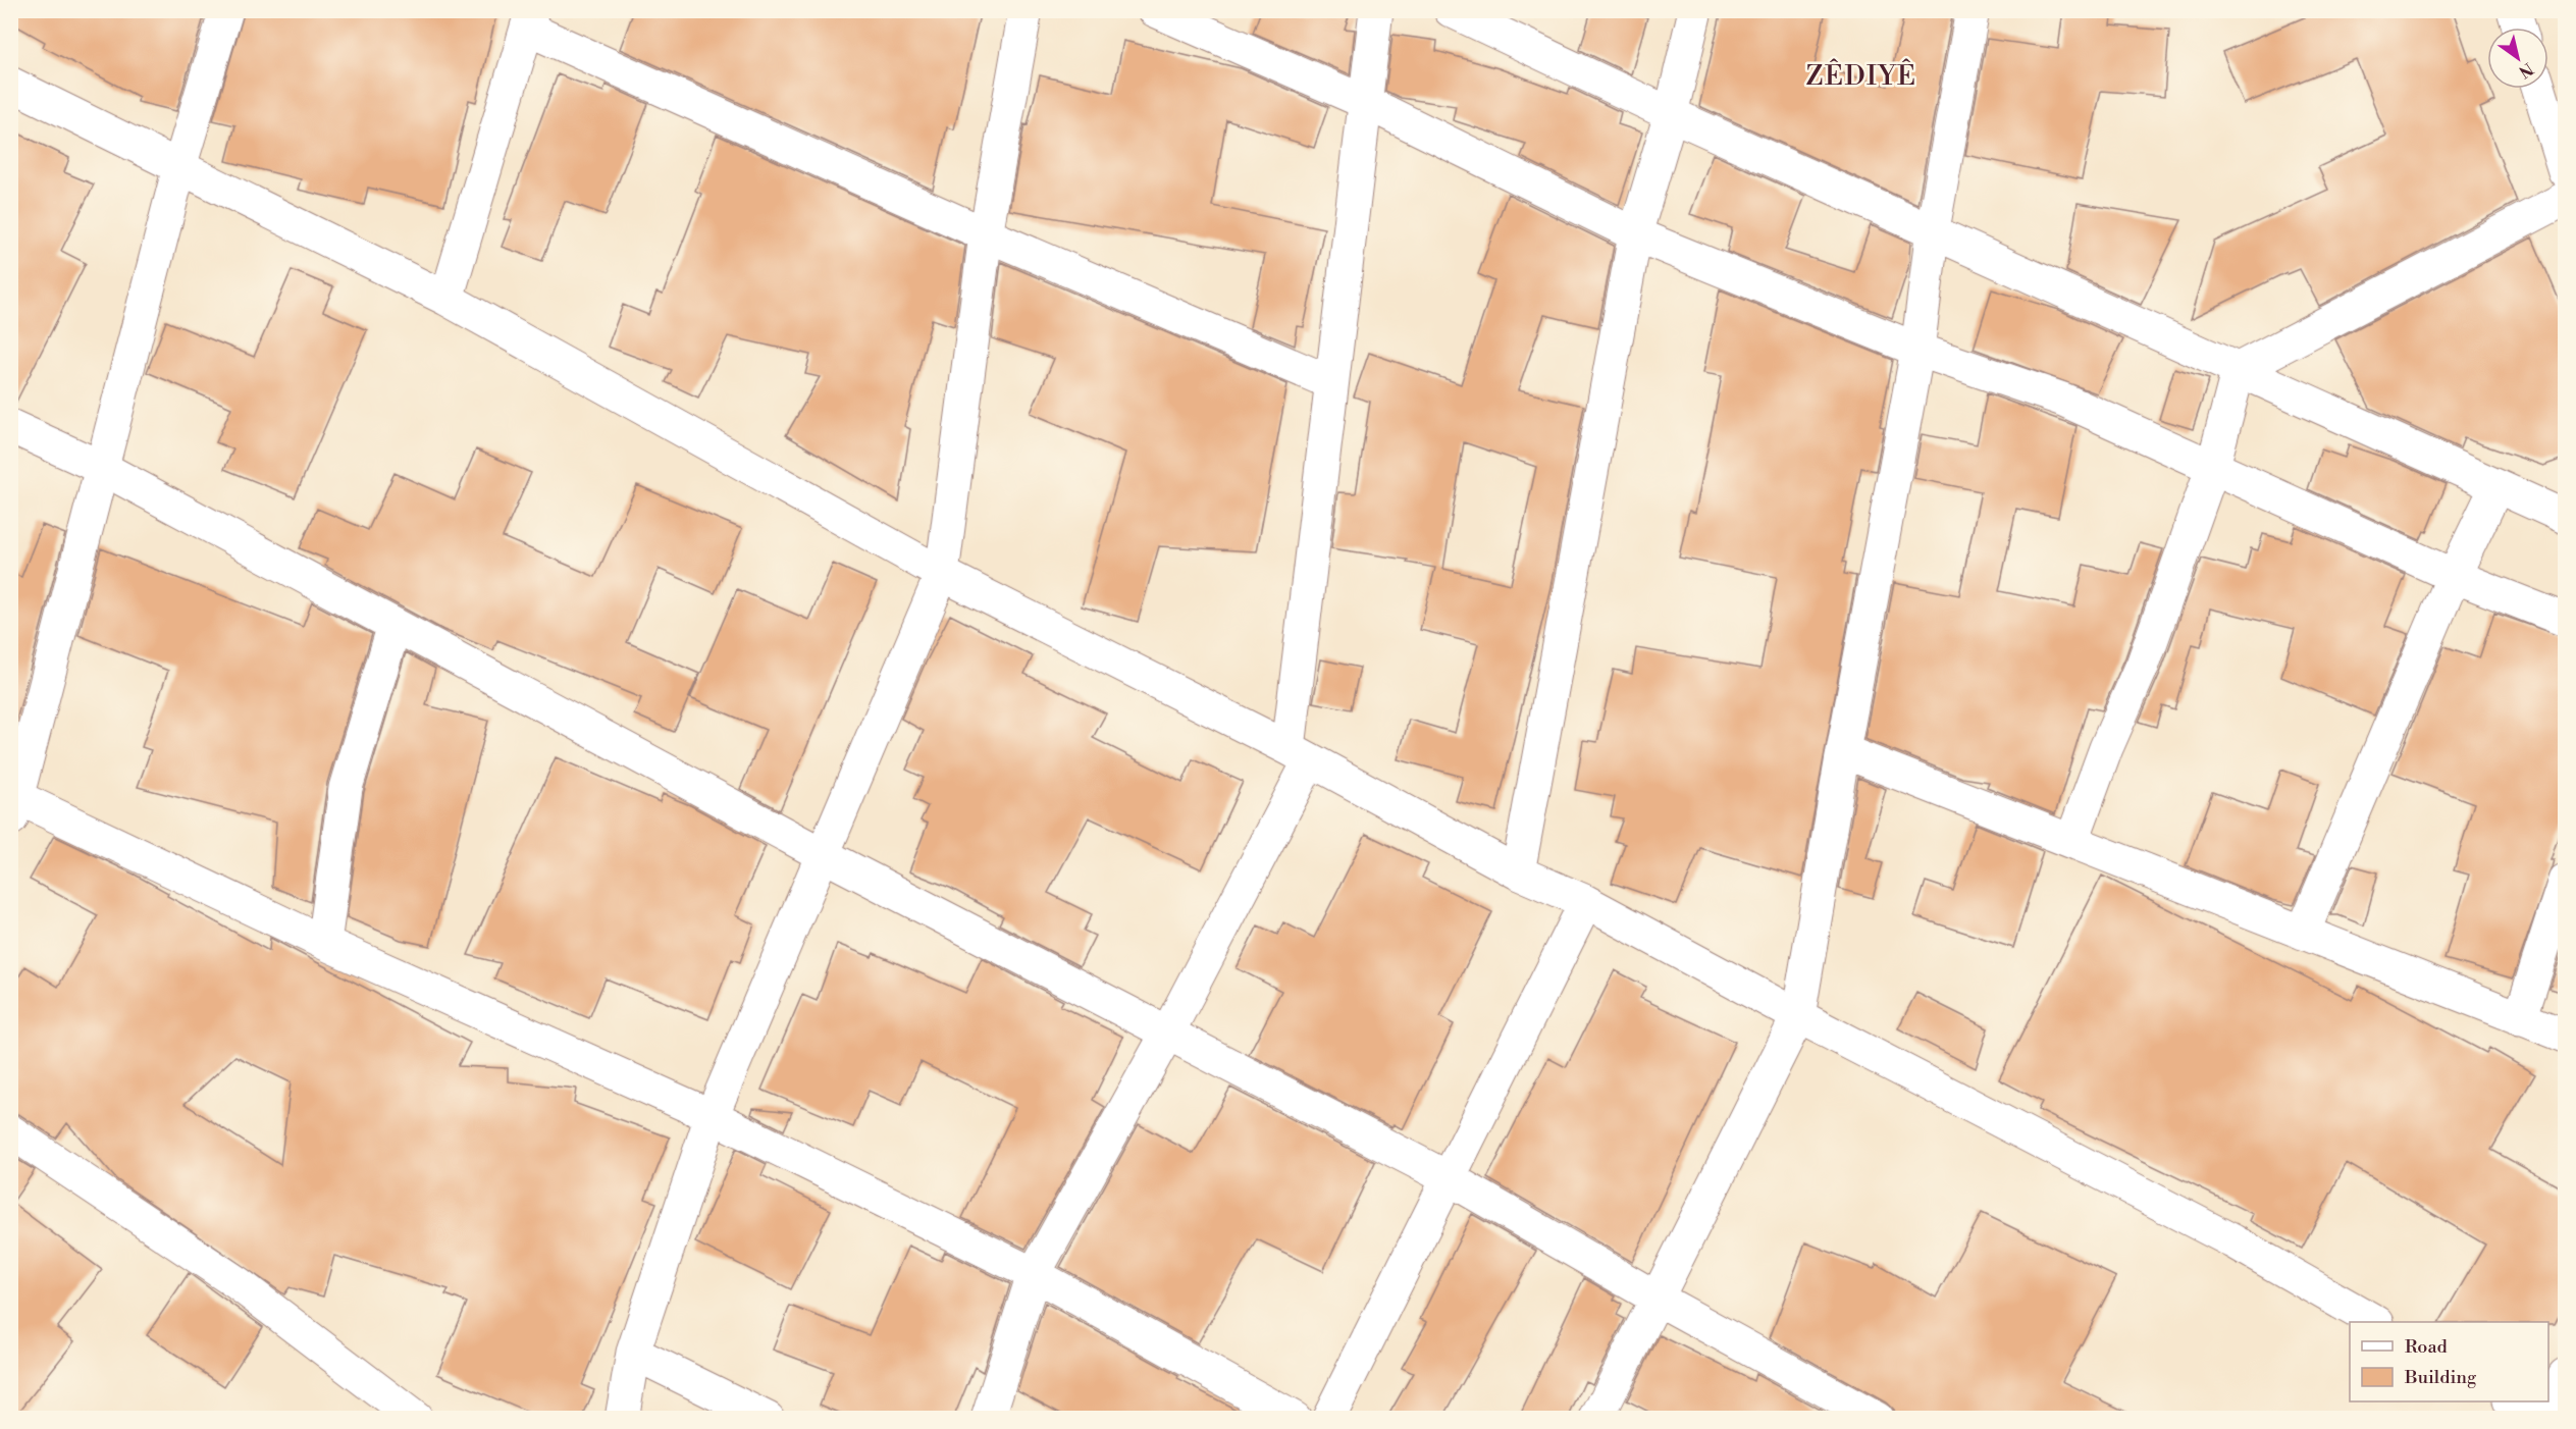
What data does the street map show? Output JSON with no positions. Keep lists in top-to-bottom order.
{
  "districts": ["ZÊDIYÊ"],
  "legend": ["Road", "Building"],
  "north": "bottom right"
}
